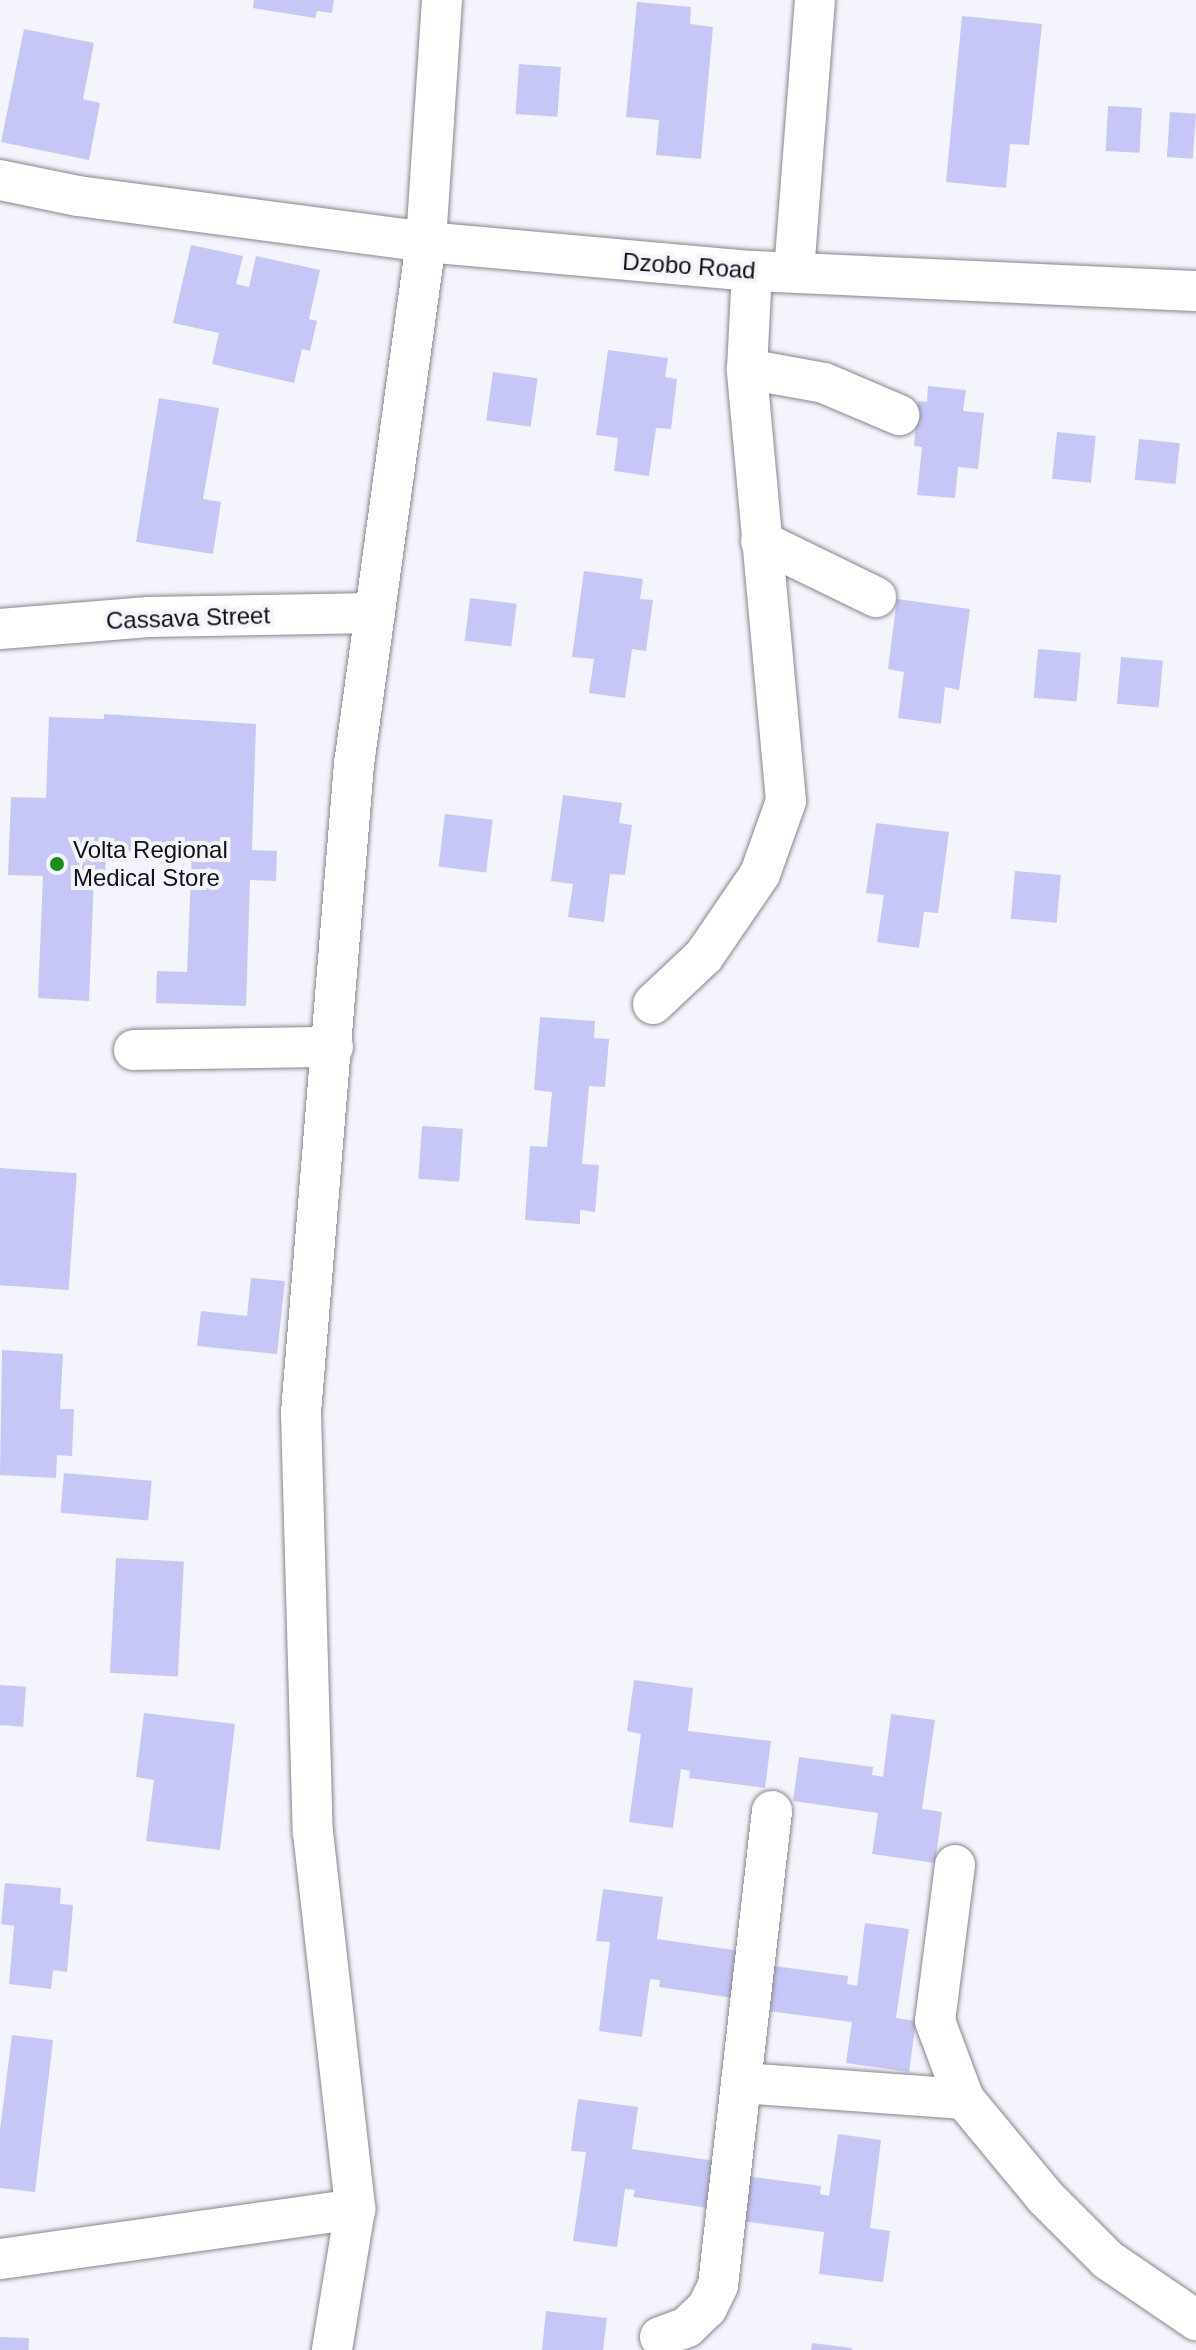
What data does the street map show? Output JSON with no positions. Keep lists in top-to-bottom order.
{
  "streets": {
    "street": ["Dzobo Road", "Cassava Street"]
  },
  "places": ["Volta Regional Medical Store"]
}
